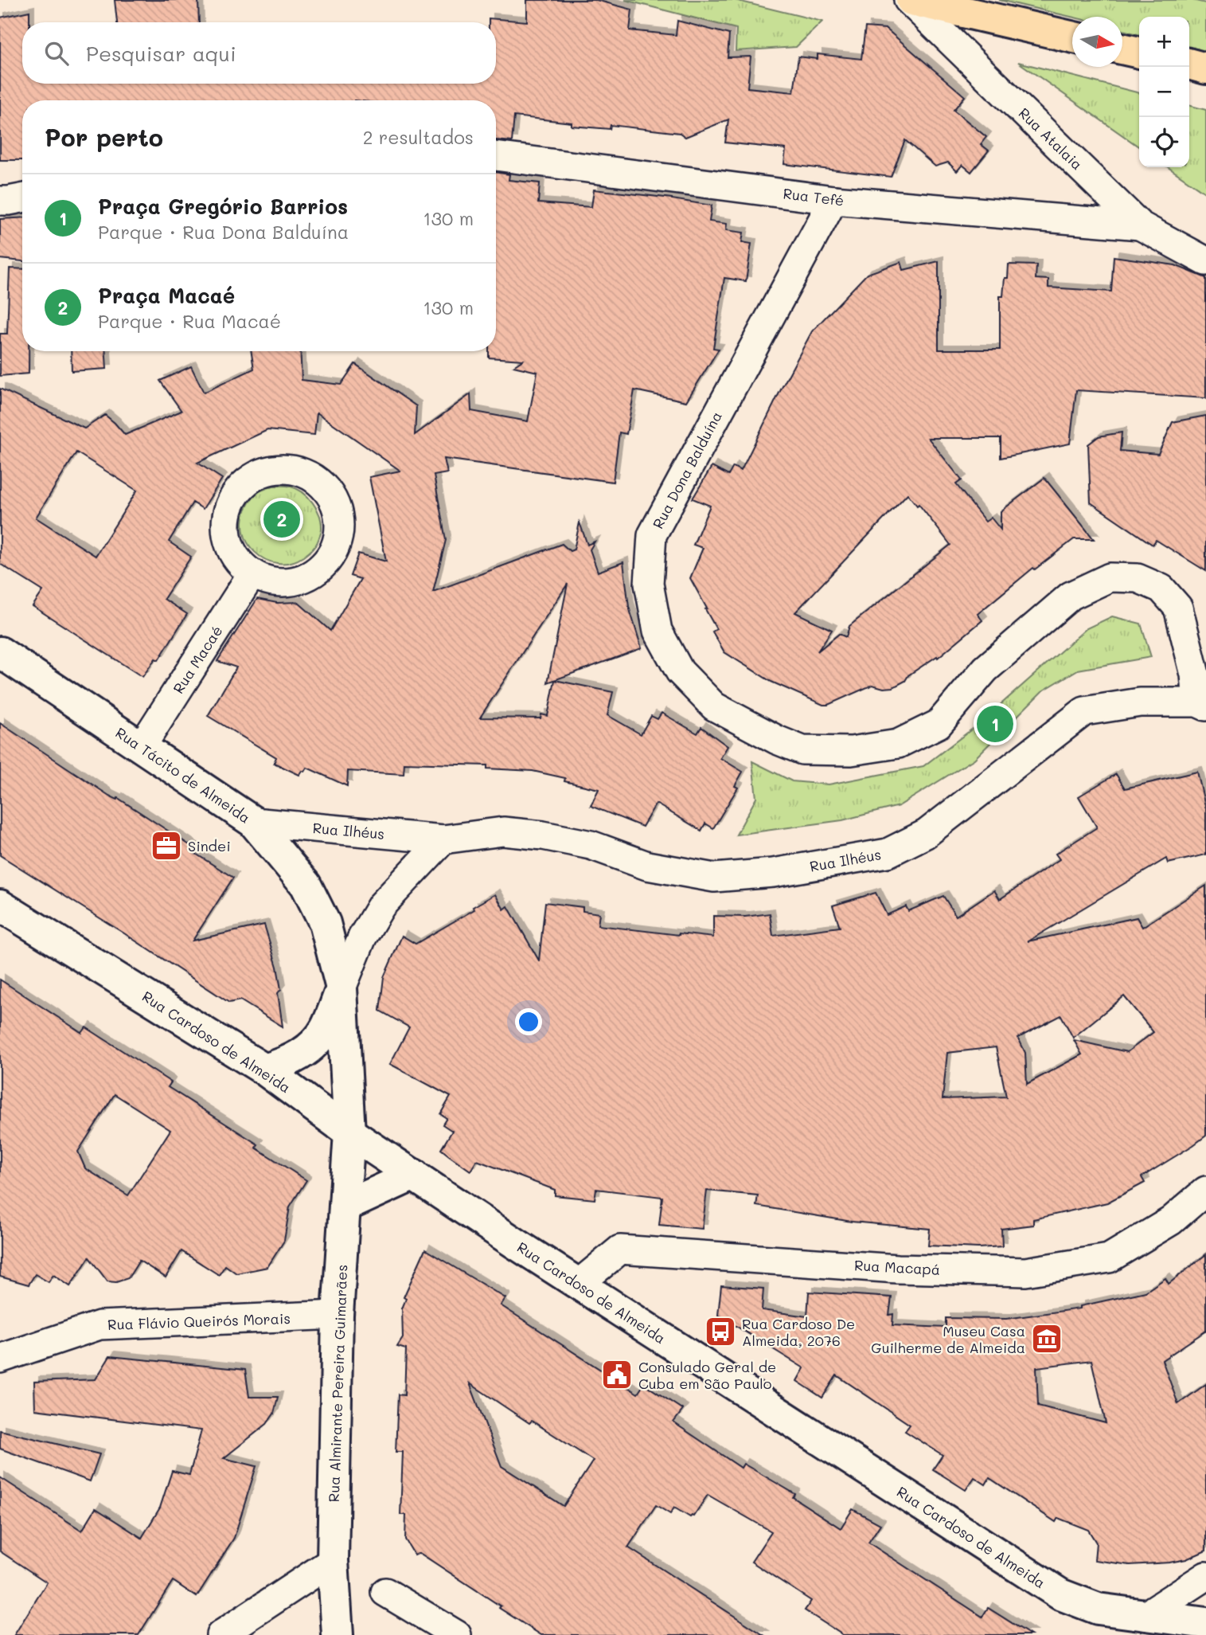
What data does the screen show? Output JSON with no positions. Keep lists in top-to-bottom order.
{
  "streets": {
    "main road": ["Rua Tácito de Almeida", "Rua Cardoso de Almeida", "Rua Almirante Pereira Guimarães"],
    "street": [
      "Rua Atalaia",
      "Rua Tefé",
      "Rua Dona Balduína",
      "Rua Macaé",
      "Rua Ilhéus",
      "Rua Macapá",
      "Rua Flávio Queirós Morais"
    ]
  },
  "crossings": [
    ["Rua Atalaia", "Rua Tefé"],
    ["Rua Tefé", "Rua Dona Balduína"],
    ["Rua Dona Balduína", "Rua Ilhéus"],
    ["Rua Macaé", "Rua Tácito de Almeida"],
    ["Rua Tácito de Almeida", "Rua Ilhéus"],
    ["Rua Tácito de Almeida", "Rua Cardoso de Almeida"],
    ["Rua Tácito de Almeida", "Rua Almirante Pereira Guimarães"],
    ["Rua Cardoso de Almeida", "Rua Macapá"],
    ["Rua Cardoso de Almeida", "Rua Almirante Pereira Guimarães"],
    ["Rua Flávio Queirós Morais", "Rua Almirante Pereira Guimarães"]
  ],
  "places": {
    "office": ["Sindei"],
    "bus stop": ["Rua Cardoso De Almeida, 2076"],
    "museum": ["Museu Casa Guilherme de Almeida"],
    "public building": ["Consulado Geral de Cuba em São Paulo"]
  },
  "north": "right",
  "page": {
    "map_buttons": ["+", "−"],
    "search": "Pesquisar aqui",
    "heading": ["Por perto", "2 resultados"],
    "list": [
      {
        "mark": "1",
        "name": "Praça Gregório Barrios",
        "note": "Parque · Rua Dona Balduína",
        "value": "130 m"
      },
      {
        "mark": "2",
        "name": "Praça Macaé",
        "note": "Parque · Rua Macaé",
        "value": "130 m"
      }
    ],
    "pins": ["2", "1"]
  }
}
